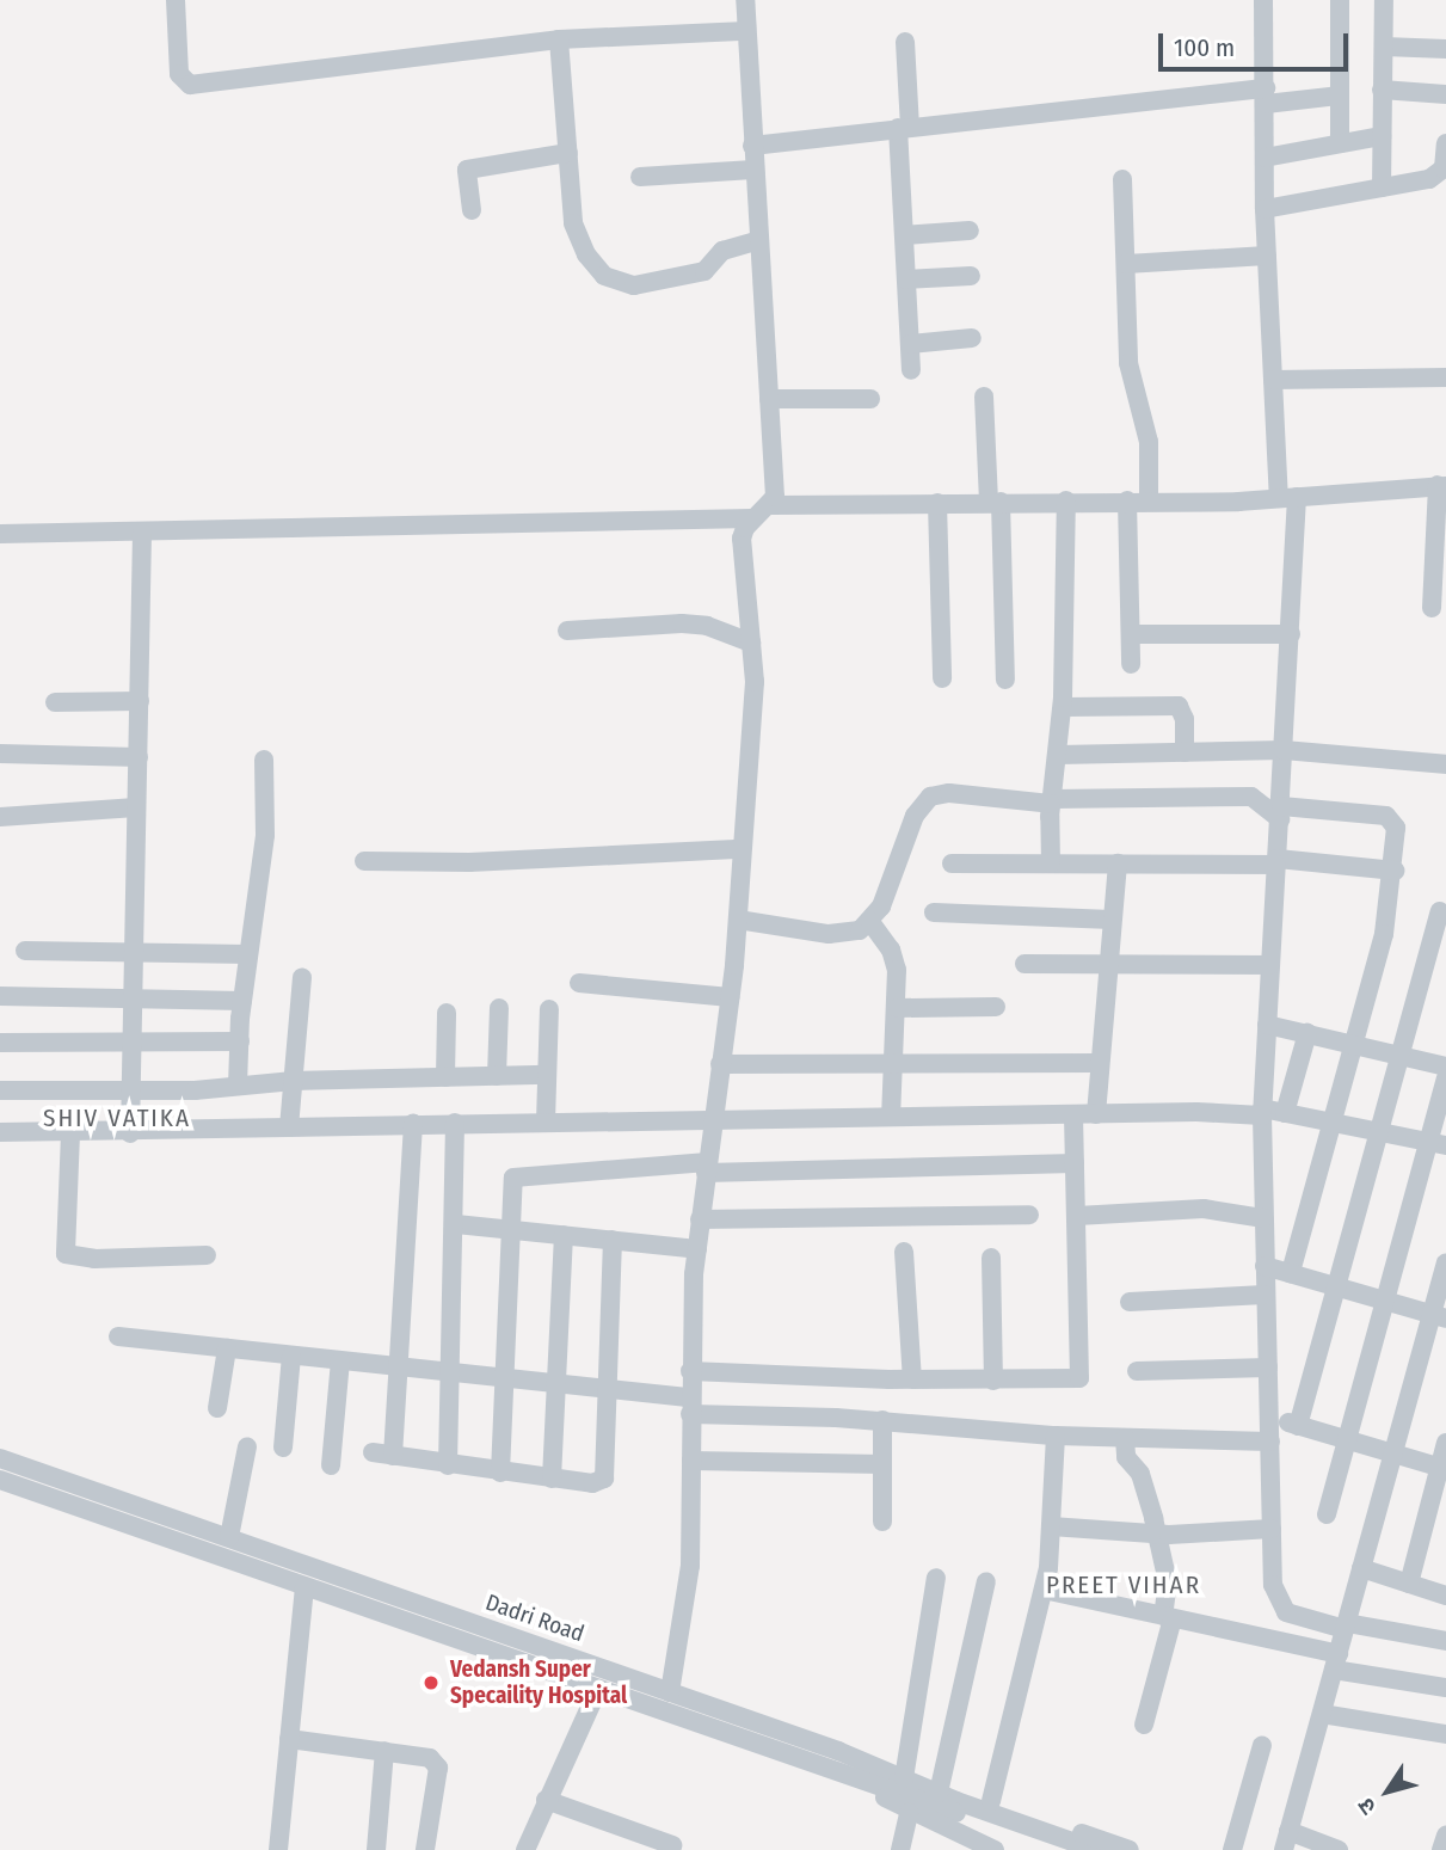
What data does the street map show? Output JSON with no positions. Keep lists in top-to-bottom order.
{
  "streets": {
    "street": ["Dadri Road"]
  },
  "districts": ["SHIV VATIKA", "PREET VIHAR"],
  "places": ["Vedansh Super Specaility Hospital"],
  "scale_bar": "100 m",
  "north": "bottom left"
}
